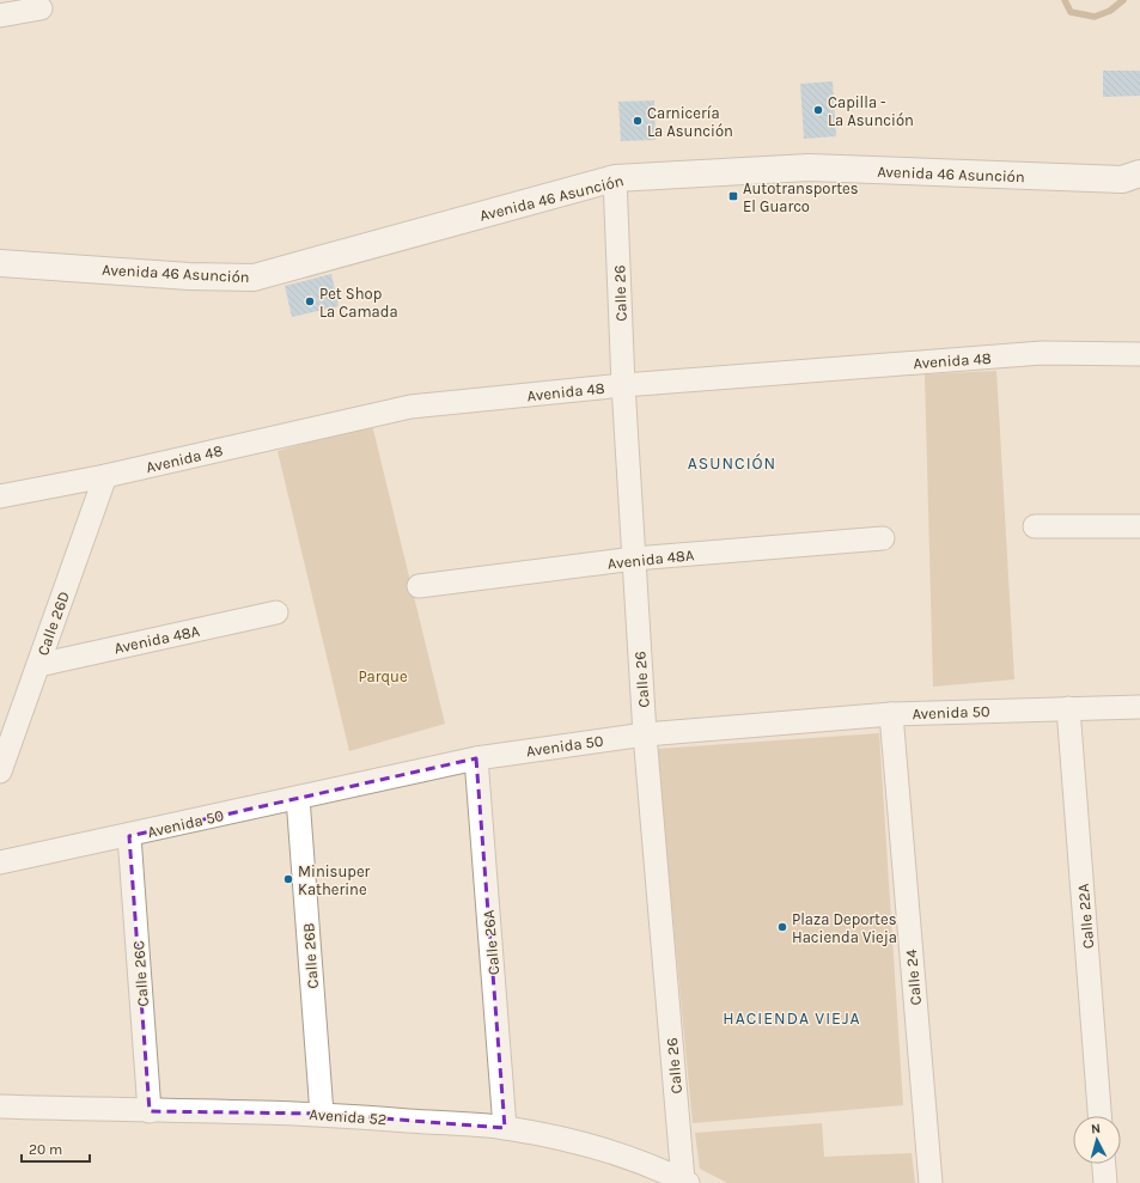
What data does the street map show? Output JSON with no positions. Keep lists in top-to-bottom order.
{
  "streets": {
    "street": [
      "Avenida 46 Asunción",
      "Calle 26",
      "Avenida 48",
      "Avenida 48A",
      "Calle 26D",
      "Avenida 50",
      "Calle 22A",
      "Calle 26A",
      "Calle 26B",
      "Calle 26C",
      "Calle 24",
      "Avenida 52"
    ]
  },
  "crossings": [
    ["Avenida 46 Asunción", "Calle 26"],
    ["Calle 26", "Avenida 48"],
    ["Calle 26", "Avenida 48A"],
    ["Calle 26", "Avenida 50"],
    ["Calle 26", "Avenida 52"],
    ["Avenida 48", "Calle 26D"],
    ["Avenida 48A", "Calle 26D"],
    ["Avenida 50", "Calle 22A"],
    ["Avenida 50", "Calle 26A"],
    ["Avenida 50", "Calle 26B"],
    ["Avenida 50", "Calle 26C"],
    ["Avenida 50", "Calle 24"],
    ["Calle 26A", "Avenida 52"],
    ["Calle 26B", "Avenida 52"],
    ["Calle 26C", "Avenida 52"]
  ],
  "districts": ["ASUNCIÓN", "HACIENDA VIEJA"],
  "parks": ["Parque"],
  "places": {
    "other": [
      "Capilla - La Asunción",
      "Carnicería La Asunción",
      "Pet Shop La Camada",
      "Minisuper Katherine",
      "Plaza Deportes Hacienda Vieja"
    ],
    "transit": ["Autotransportes El Guarco"]
  },
  "scale_bar": "20 m",
  "north": "top"
}
